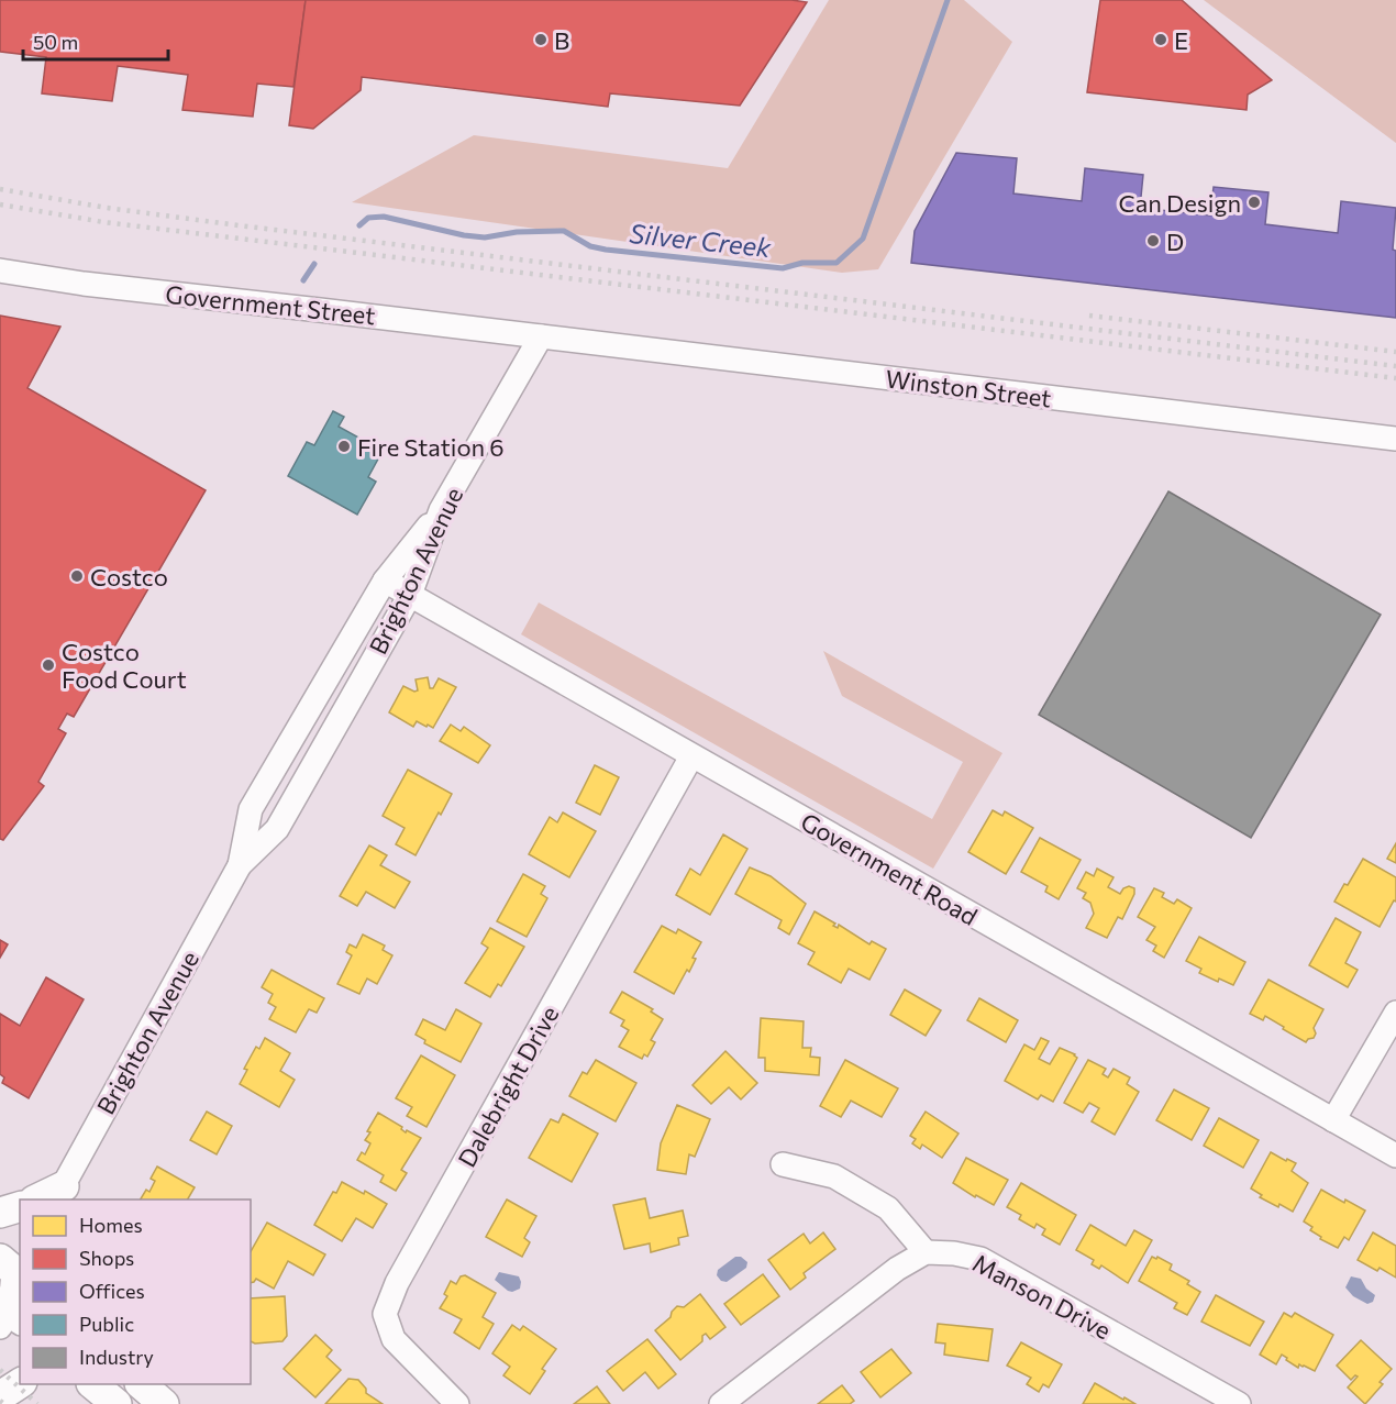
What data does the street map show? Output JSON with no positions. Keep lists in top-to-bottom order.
{
  "streets": {
    "street": [
      "Government Street",
      "Winston Street",
      "Brighton Avenue",
      "Government Road",
      "Dalebright Drive",
      "Manson Drive"
    ]
  },
  "crossings": [
    ["Government Street", "Winston Street"],
    ["Government Street", "Brighton Avenue"],
    ["Winston Street", "Brighton Avenue"],
    ["Brighton Avenue", "Government Road"],
    ["Government Road", "Dalebright Drive"]
  ],
  "water": ["Silver Creek"],
  "places": [
    "B",
    "E",
    "Can Design",
    "D",
    "Fire Station 6",
    "Costco",
    "Costco Food Court"
  ],
  "legend": [
    "Homes",
    "Shops",
    "Offices",
    "Public",
    "Industry"
  ],
  "scale_bar": "50 m"
}
